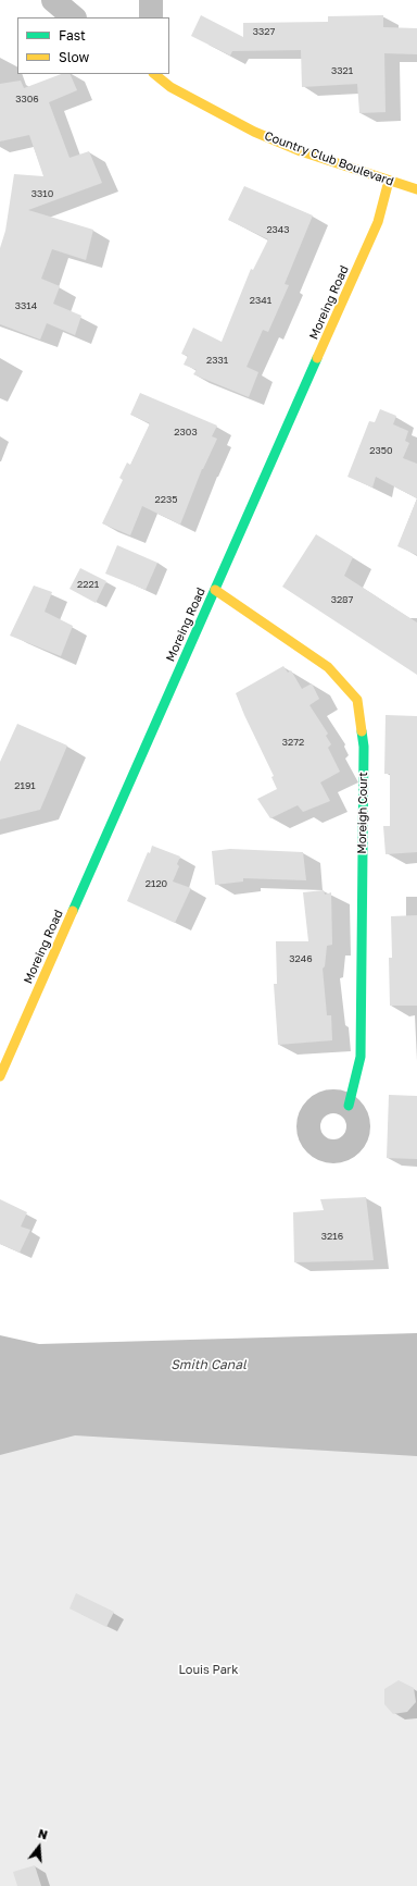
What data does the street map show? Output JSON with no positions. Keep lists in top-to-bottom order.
{
  "streets": {
    "street": ["Country Club Boulevard", "Moreing Road", "Moreigh Court"]
  },
  "crossings": [
    ["Country Club Boulevard", "Moreing Road"],
    ["Moreing Road", "Moreigh Court"]
  ],
  "water": ["Smith Canal"],
  "parks": ["Louis Park"],
  "house_numbers": [
    "3327",
    "3321",
    "3306",
    "3310",
    "2343",
    "2341",
    "3314",
    "2331",
    "2303",
    "2350",
    "2235",
    "2221",
    "3287",
    "3272",
    "2191",
    "2120",
    "3246",
    "3216"
  ],
  "legend": ["Fast", "Slow"],
  "north": "top"
}
